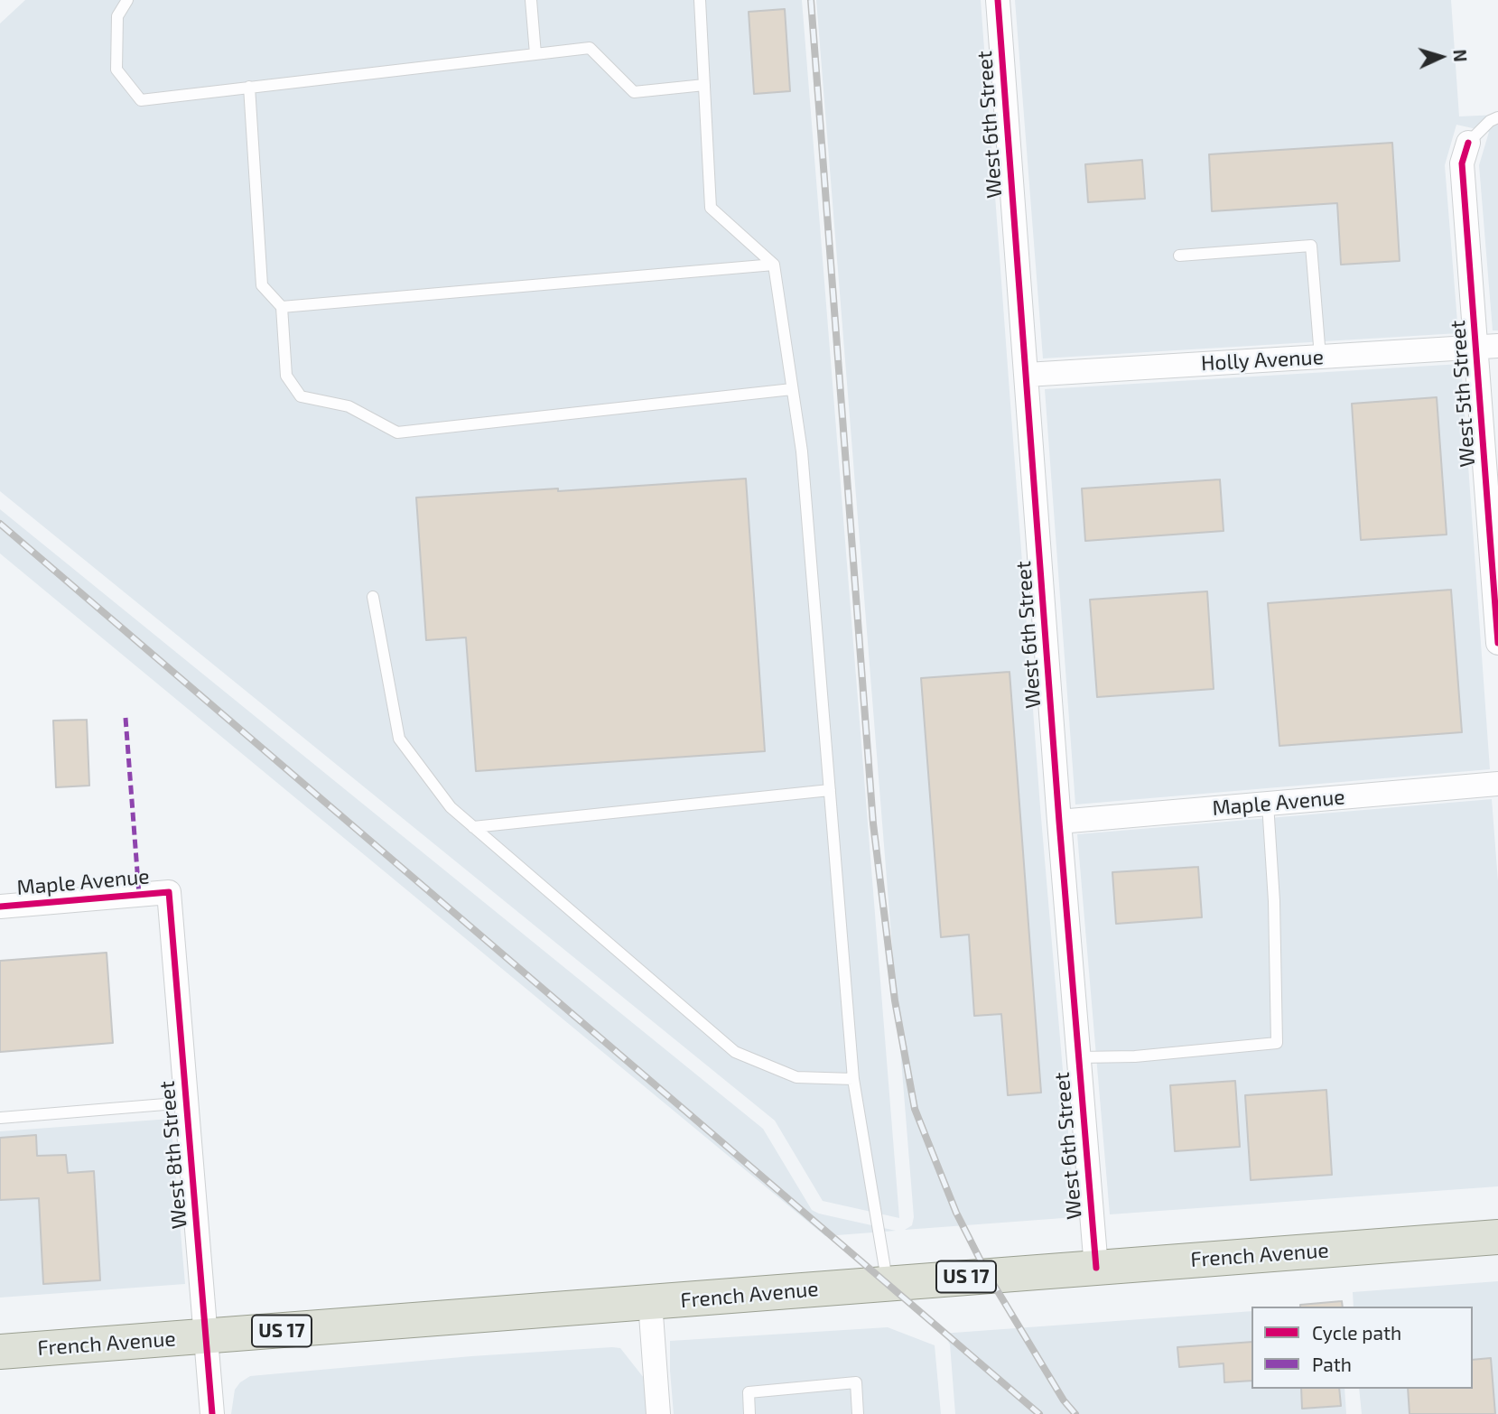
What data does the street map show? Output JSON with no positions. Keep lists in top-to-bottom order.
{
  "streets": {
    "main road": ["French Avenue", "US 17"],
    "street": [
      "West 6th Street",
      "Holly Avenue",
      "West 5th Street",
      "Maple Avenue",
      "West 8th Street"
    ]
  },
  "crossings": [
    ["West 6th Street", "Holly Avenue"],
    ["West 6th Street", "Maple Avenue"],
    ["West 6th Street", "French Avenue"],
    ["Holly Avenue", "West 5th Street"],
    ["Maple Avenue", "West 8th Street"],
    ["West 8th Street", "French Avenue"]
  ],
  "legend": ["Cycle path", "Path"],
  "north": "right"
}
